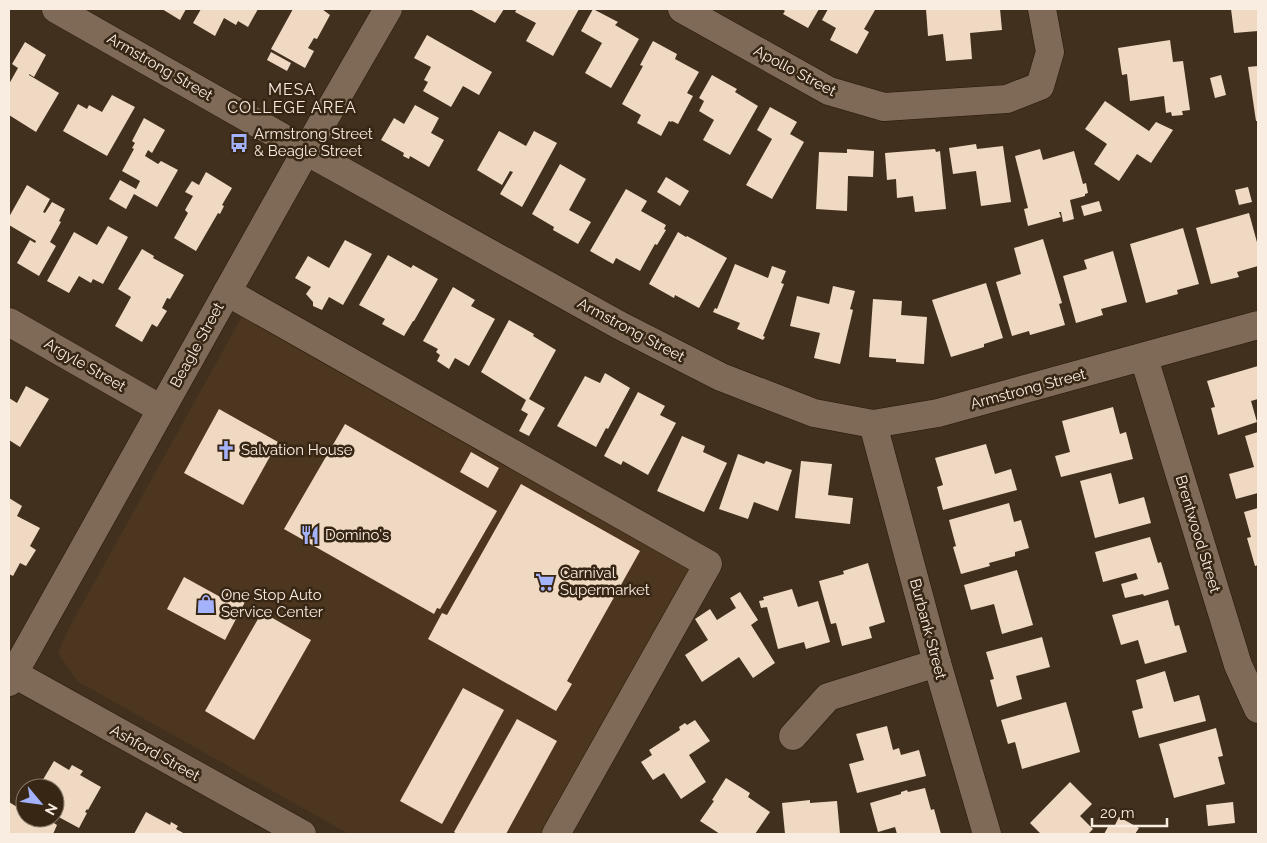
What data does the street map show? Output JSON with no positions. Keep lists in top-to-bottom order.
{
  "streets": {
    "street": [
      "Armstrong Street",
      "Apollo Street",
      "Beagle Street",
      "Argyle Street",
      "Brentwood Street",
      "Burbank Street",
      "Ashford Street"
    ]
  },
  "crossings": [
    ["Armstrong Street", "Beagle Street"],
    ["Armstrong Street", "Brentwood Street"],
    ["Armstrong Street", "Burbank Street"],
    ["Beagle Street", "Argyle Street"],
    ["Beagle Street", "Ashford Street"]
  ],
  "districts": ["MESA COLLEGE AREA"],
  "places": {
    "bus stop": ["Armstrong Street & Beagle Street"],
    "church": ["Salvation House"],
    "restaurant": ["Domino's"],
    "supermarket": ["Carnival Supermarket"],
    "shop": ["One Stop Auto Service Center"]
  },
  "scale_bar": "20 m",
  "north": "bottom right"
}
